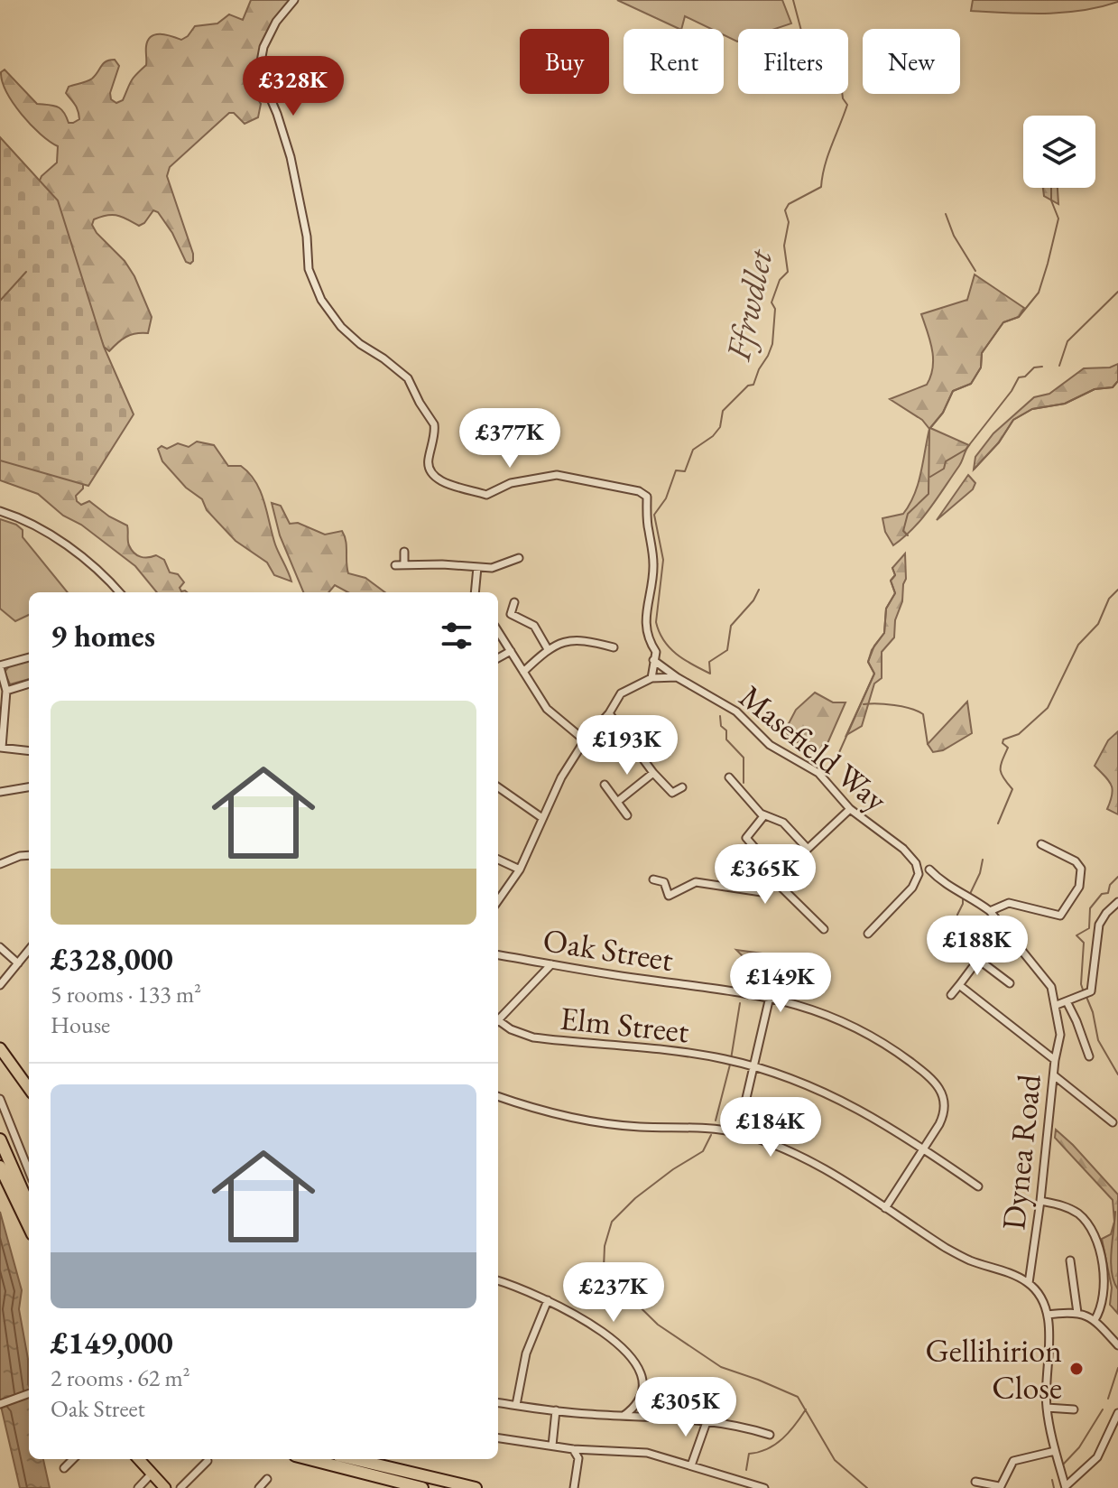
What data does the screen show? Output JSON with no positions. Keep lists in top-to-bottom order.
{
  "streets": {
    "street": [
      "Masefield Way",
      "Oak Street",
      "Elm Street",
      "Dynea Road"
    ]
  },
  "crossings": [
    ["Oak Street", "Elm Street"]
  ],
  "water": ["Ffrwdlet"],
  "places": ["Gellihirion Close"],
  "page": {
    "chip": [
      "Buy",
      "Rent",
      "Filters",
      "New"
    ],
    "price": [
      "£328K",
      "£377K",
      "£193K",
      "£365K",
      "£188K",
      "£149K",
      "£184K",
      "£237K",
      "£305K"
    ],
    "heading": "9 homes",
    "list": [
      {
        "name": "£328,000",
        "note": "5 rooms · 133 m² · House"
      },
      {
        "name": "£149,000",
        "note": "2 rooms · 62 m² · Oak Street"
      }
    ]
  }
}
